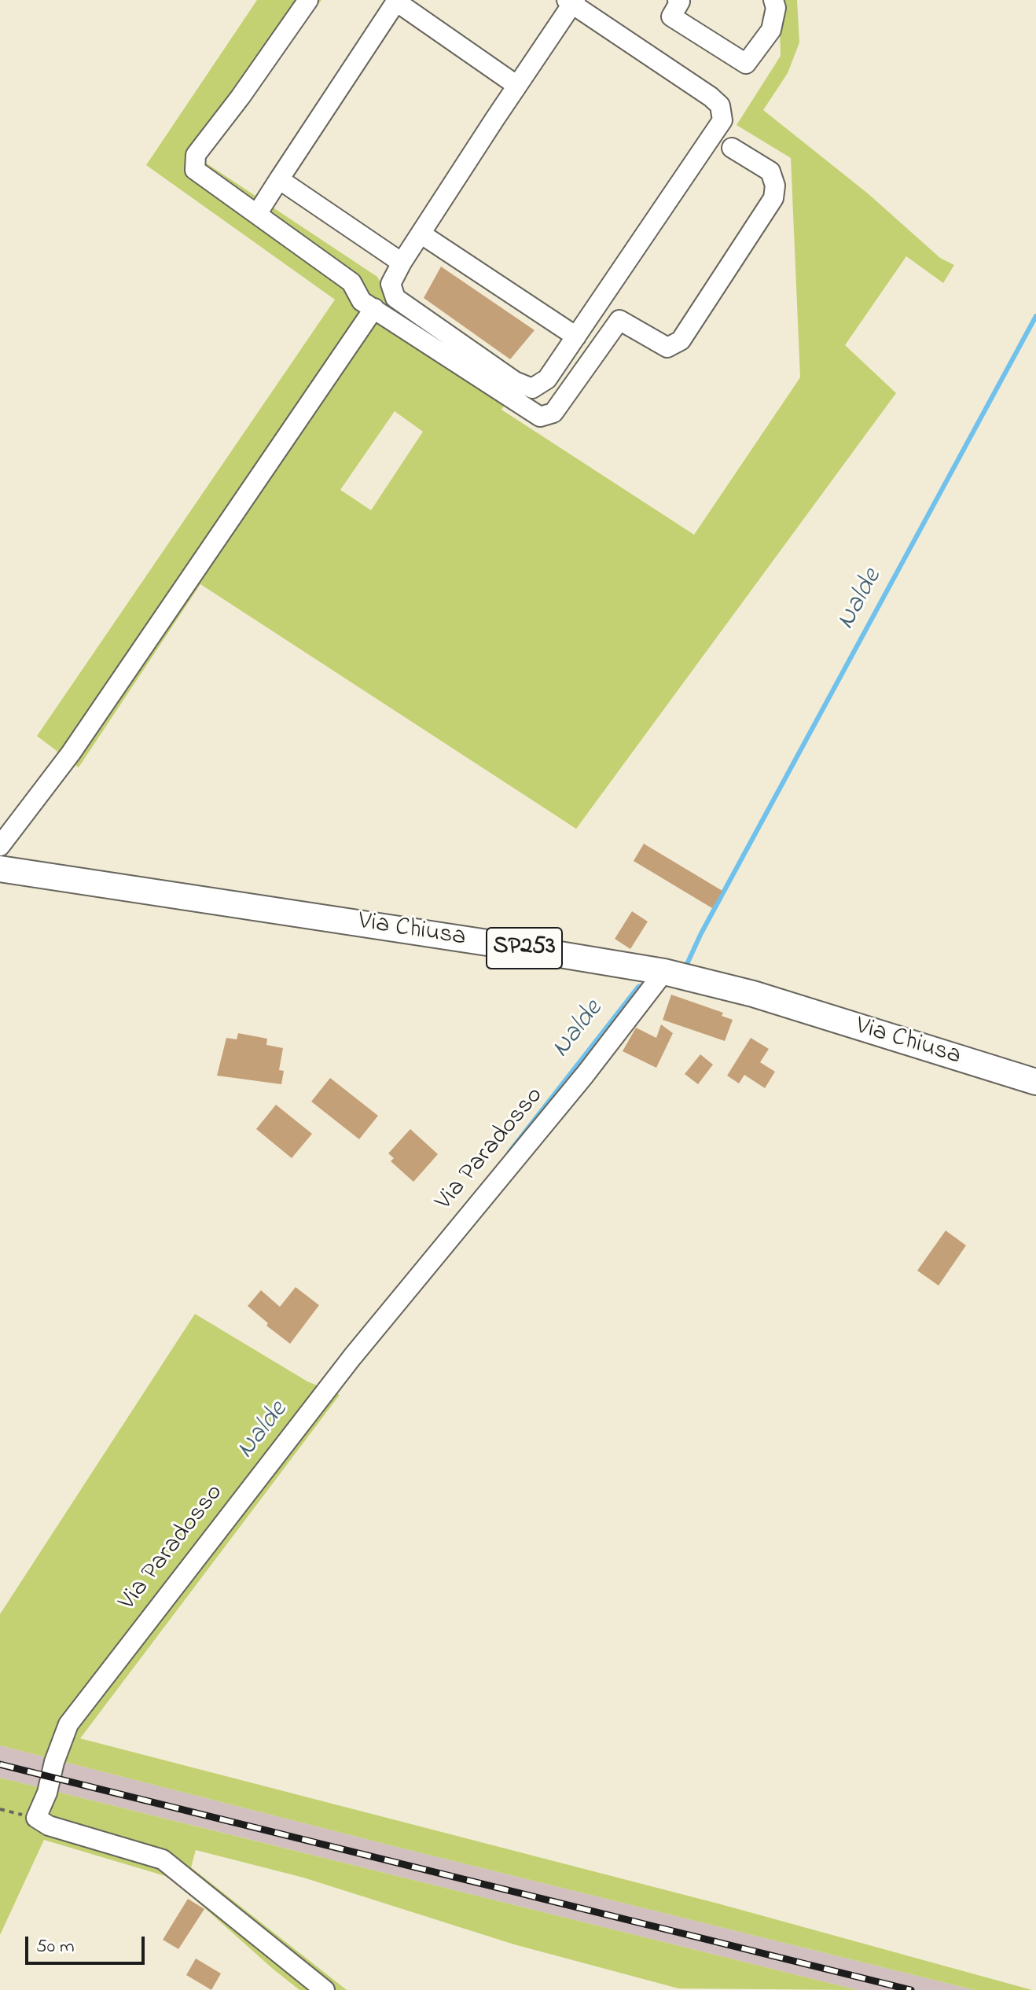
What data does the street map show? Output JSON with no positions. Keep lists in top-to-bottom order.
{
  "streets": {
    "main road": ["Via Chiusa", "SP253"],
    "street": ["Via Paradosso"]
  },
  "crossings": [
    ["Via Chiusa", "Via Paradosso"]
  ],
  "water": ["Nalde"],
  "scale_bar": "50 m"
}
